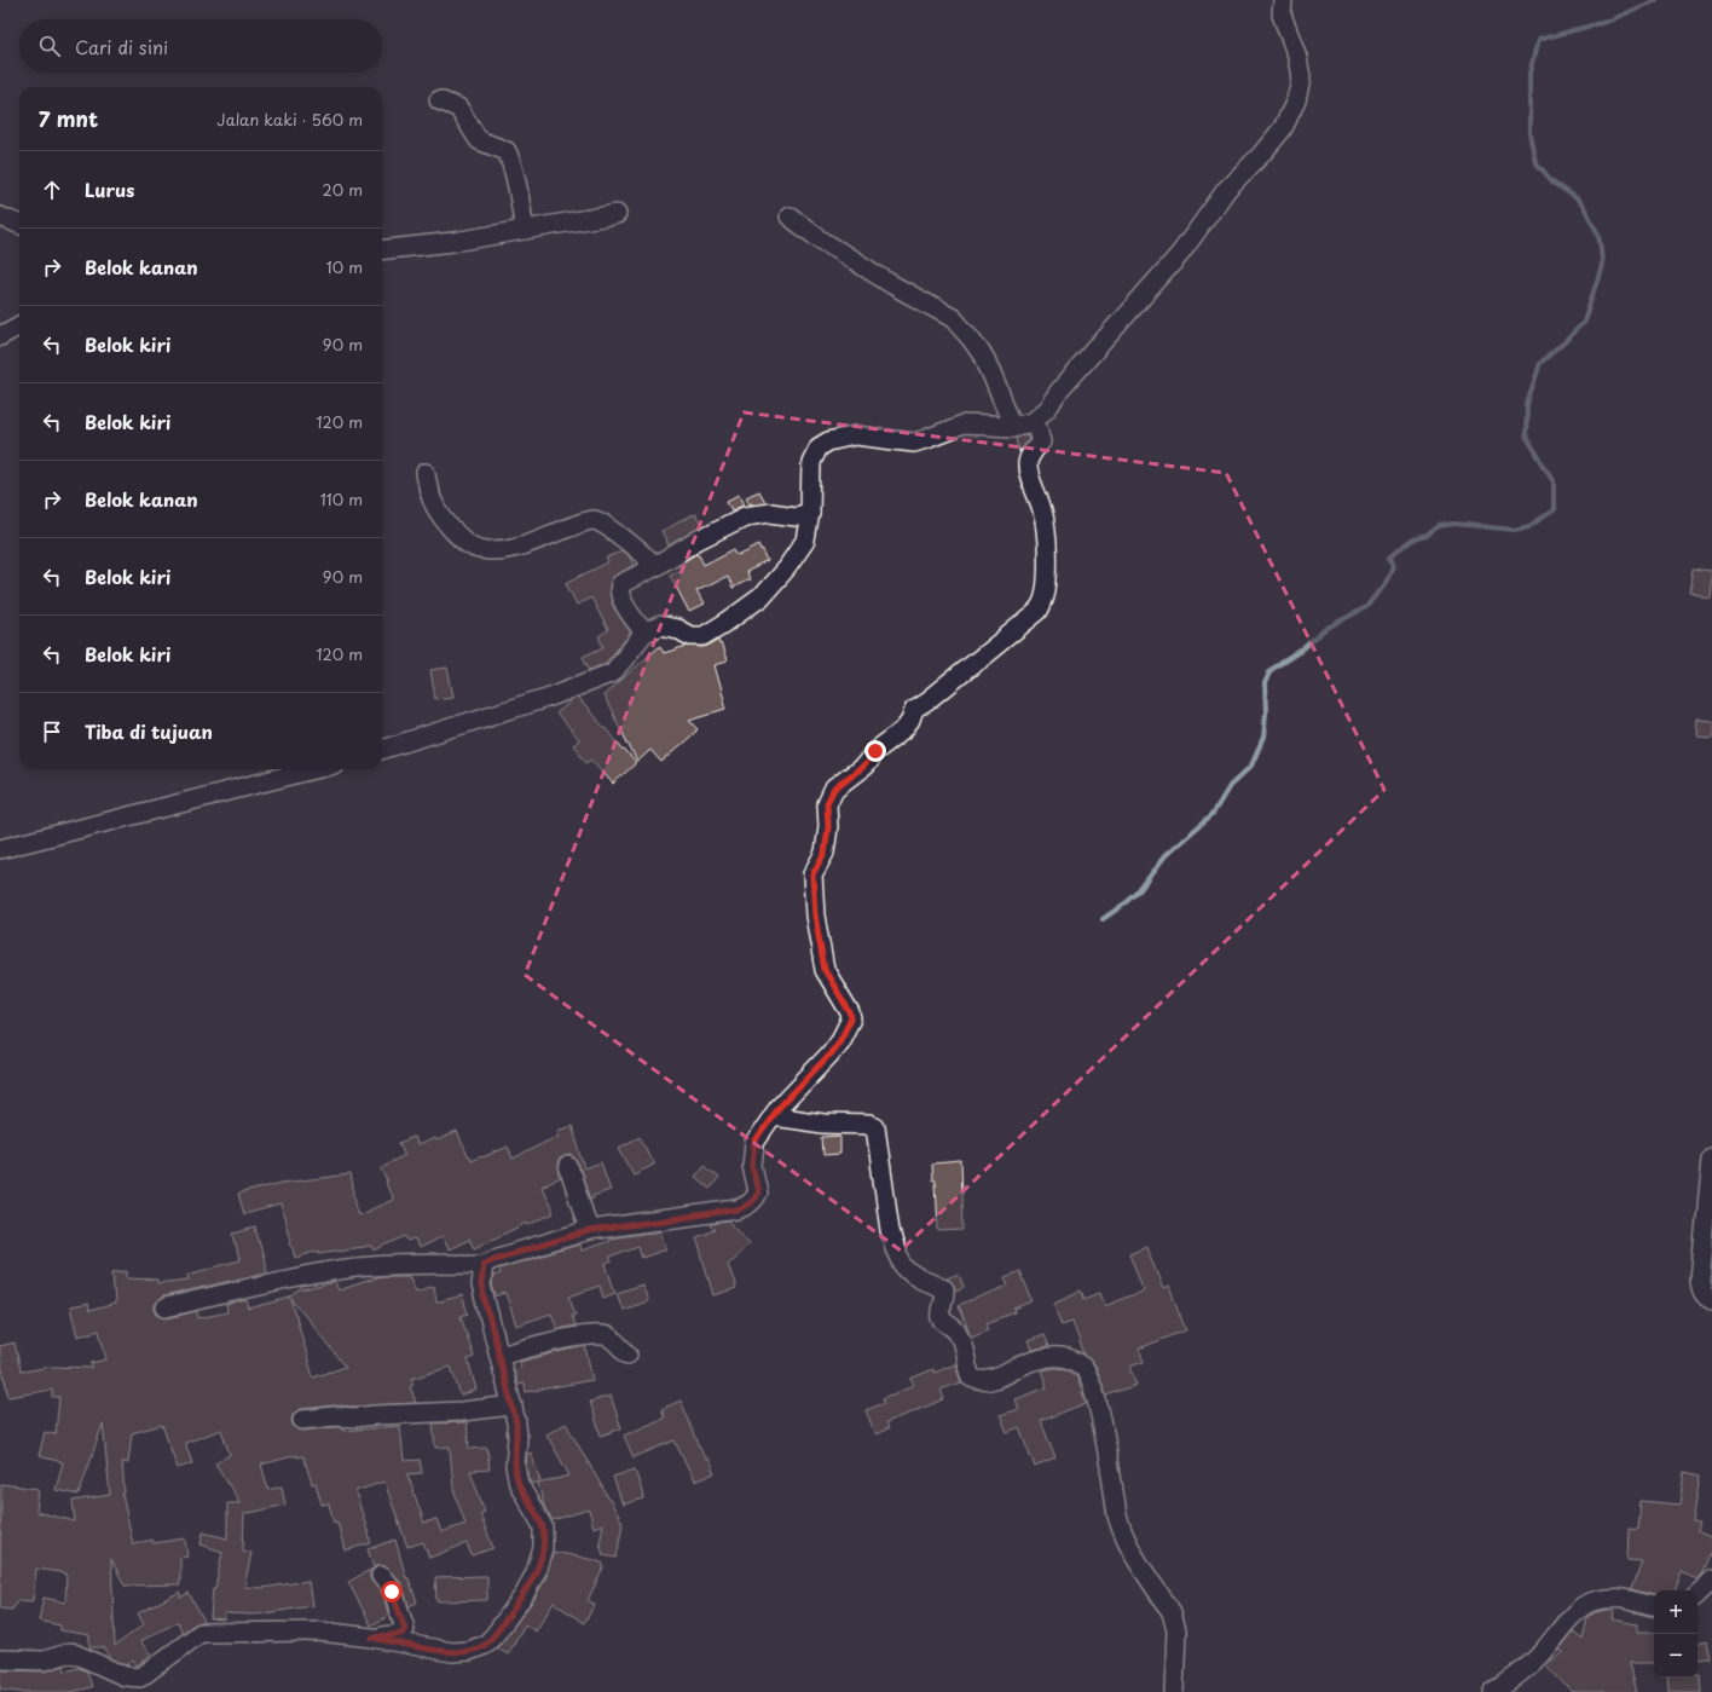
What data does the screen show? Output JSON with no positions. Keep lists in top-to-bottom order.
{
  "page": {
    "search": "Cari di sini",
    "heading": ["7 mnt", "Jalan kaki · 560 m"],
    "list": [
      ["Lurus", "20 m"],
      ["Belok kanan", "10 m"],
      ["Belok kiri", "90 m"],
      ["Belok kiri", "120 m"],
      ["Belok kanan", "110 m"],
      ["Belok kiri", "90 m"],
      ["Belok kiri", "120 m"],
      "Tiba di tujuan"
    ],
    "map_buttons": ["+", "−"]
  }
}
